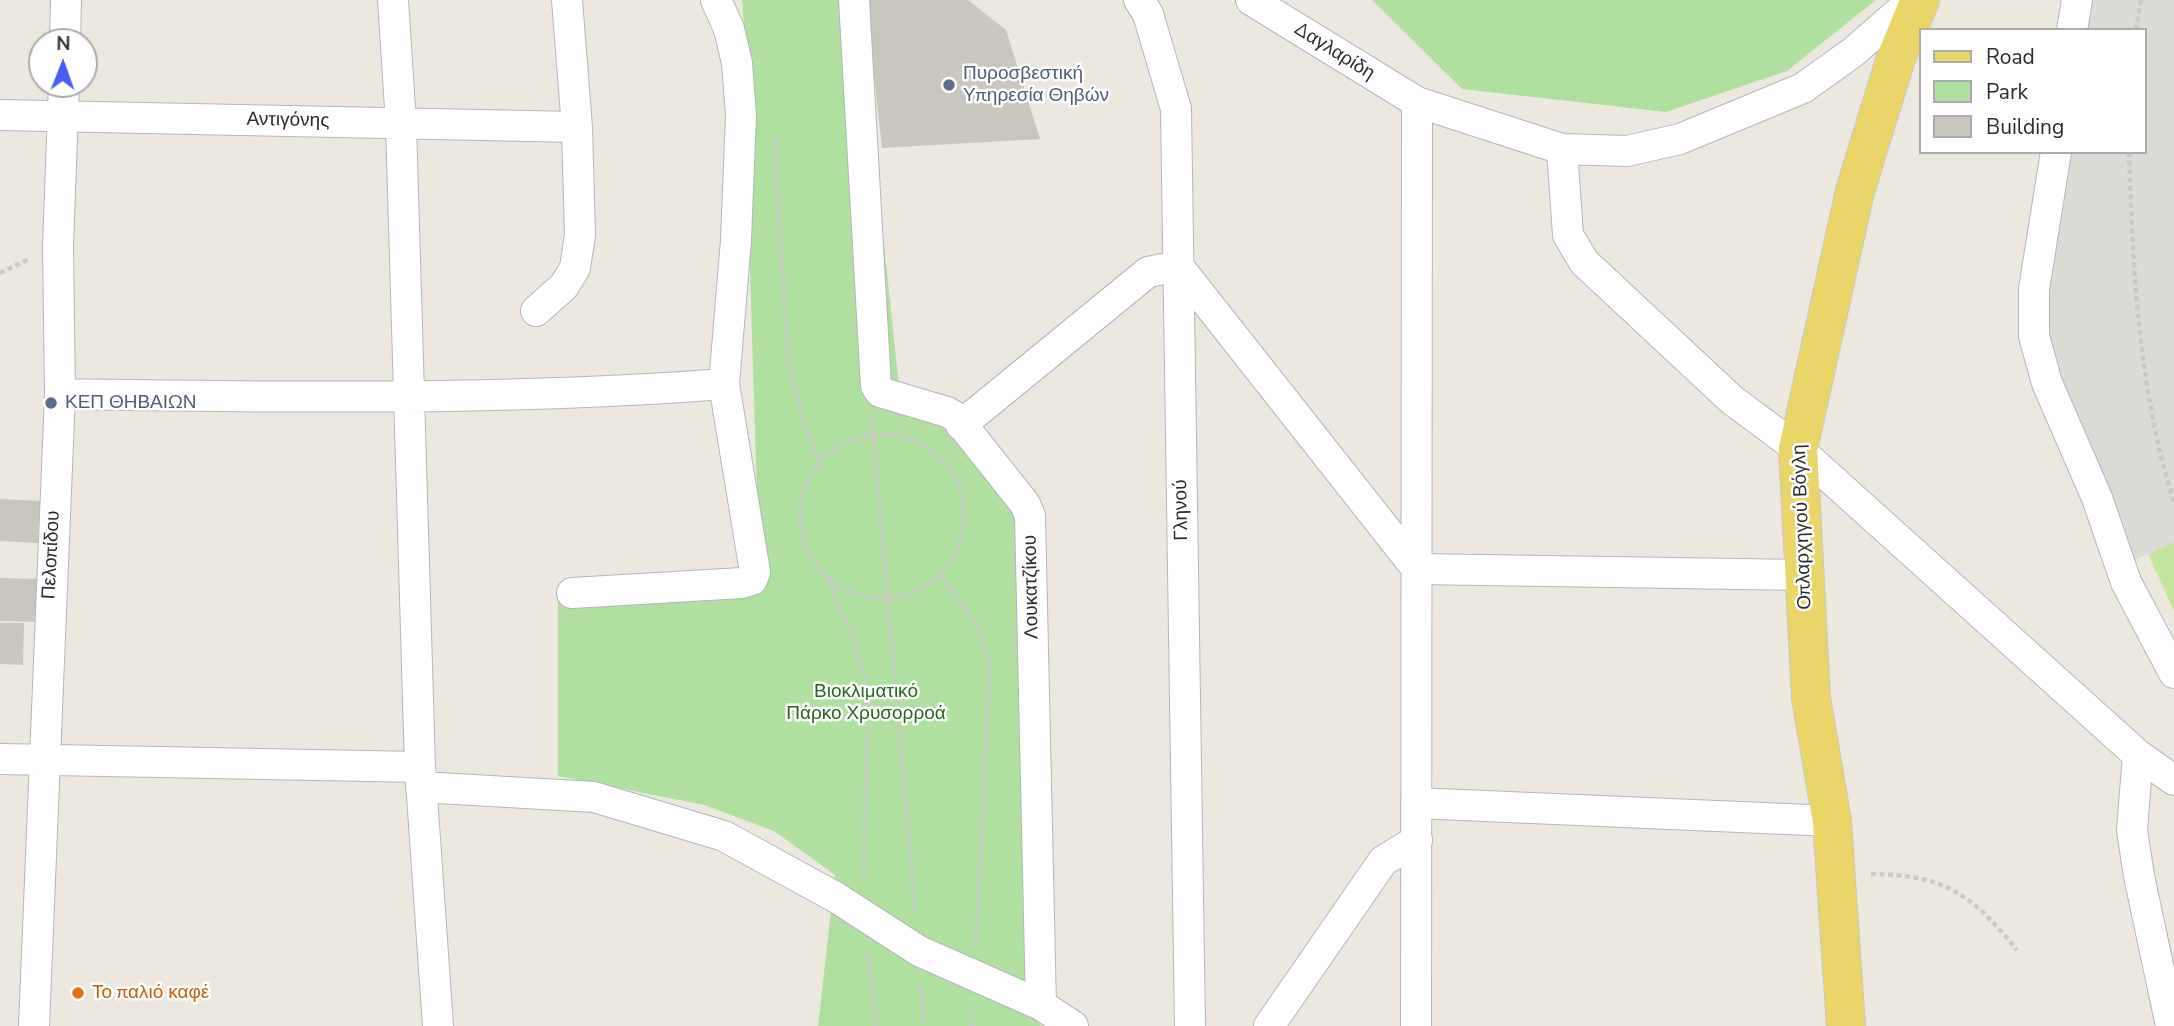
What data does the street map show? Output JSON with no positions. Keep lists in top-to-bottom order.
{
  "streets": {
    "main road": ["Οπλαρχηγού Βόγλη"],
    "street": [
      "Δαγλαρίδη",
      "Αντιγόνης",
      "Γληνού",
      "Πελοπίδου",
      "Λουκατζίκου"
    ]
  },
  "crossings": [
    ["Αντιγόνης", "Πελοπίδου"]
  ],
  "parks": ["Βιοκλιματικό Πάρκο Χρυσορροά"],
  "places": ["Πυροσβεστική Υπηρεσία Θηβών", "ΚΕΠ ΘΗΒΑΙΩΝ", "Το παλιό καφέ"],
  "legend": ["Road", "Park", "Building"],
  "north": "top"
}
